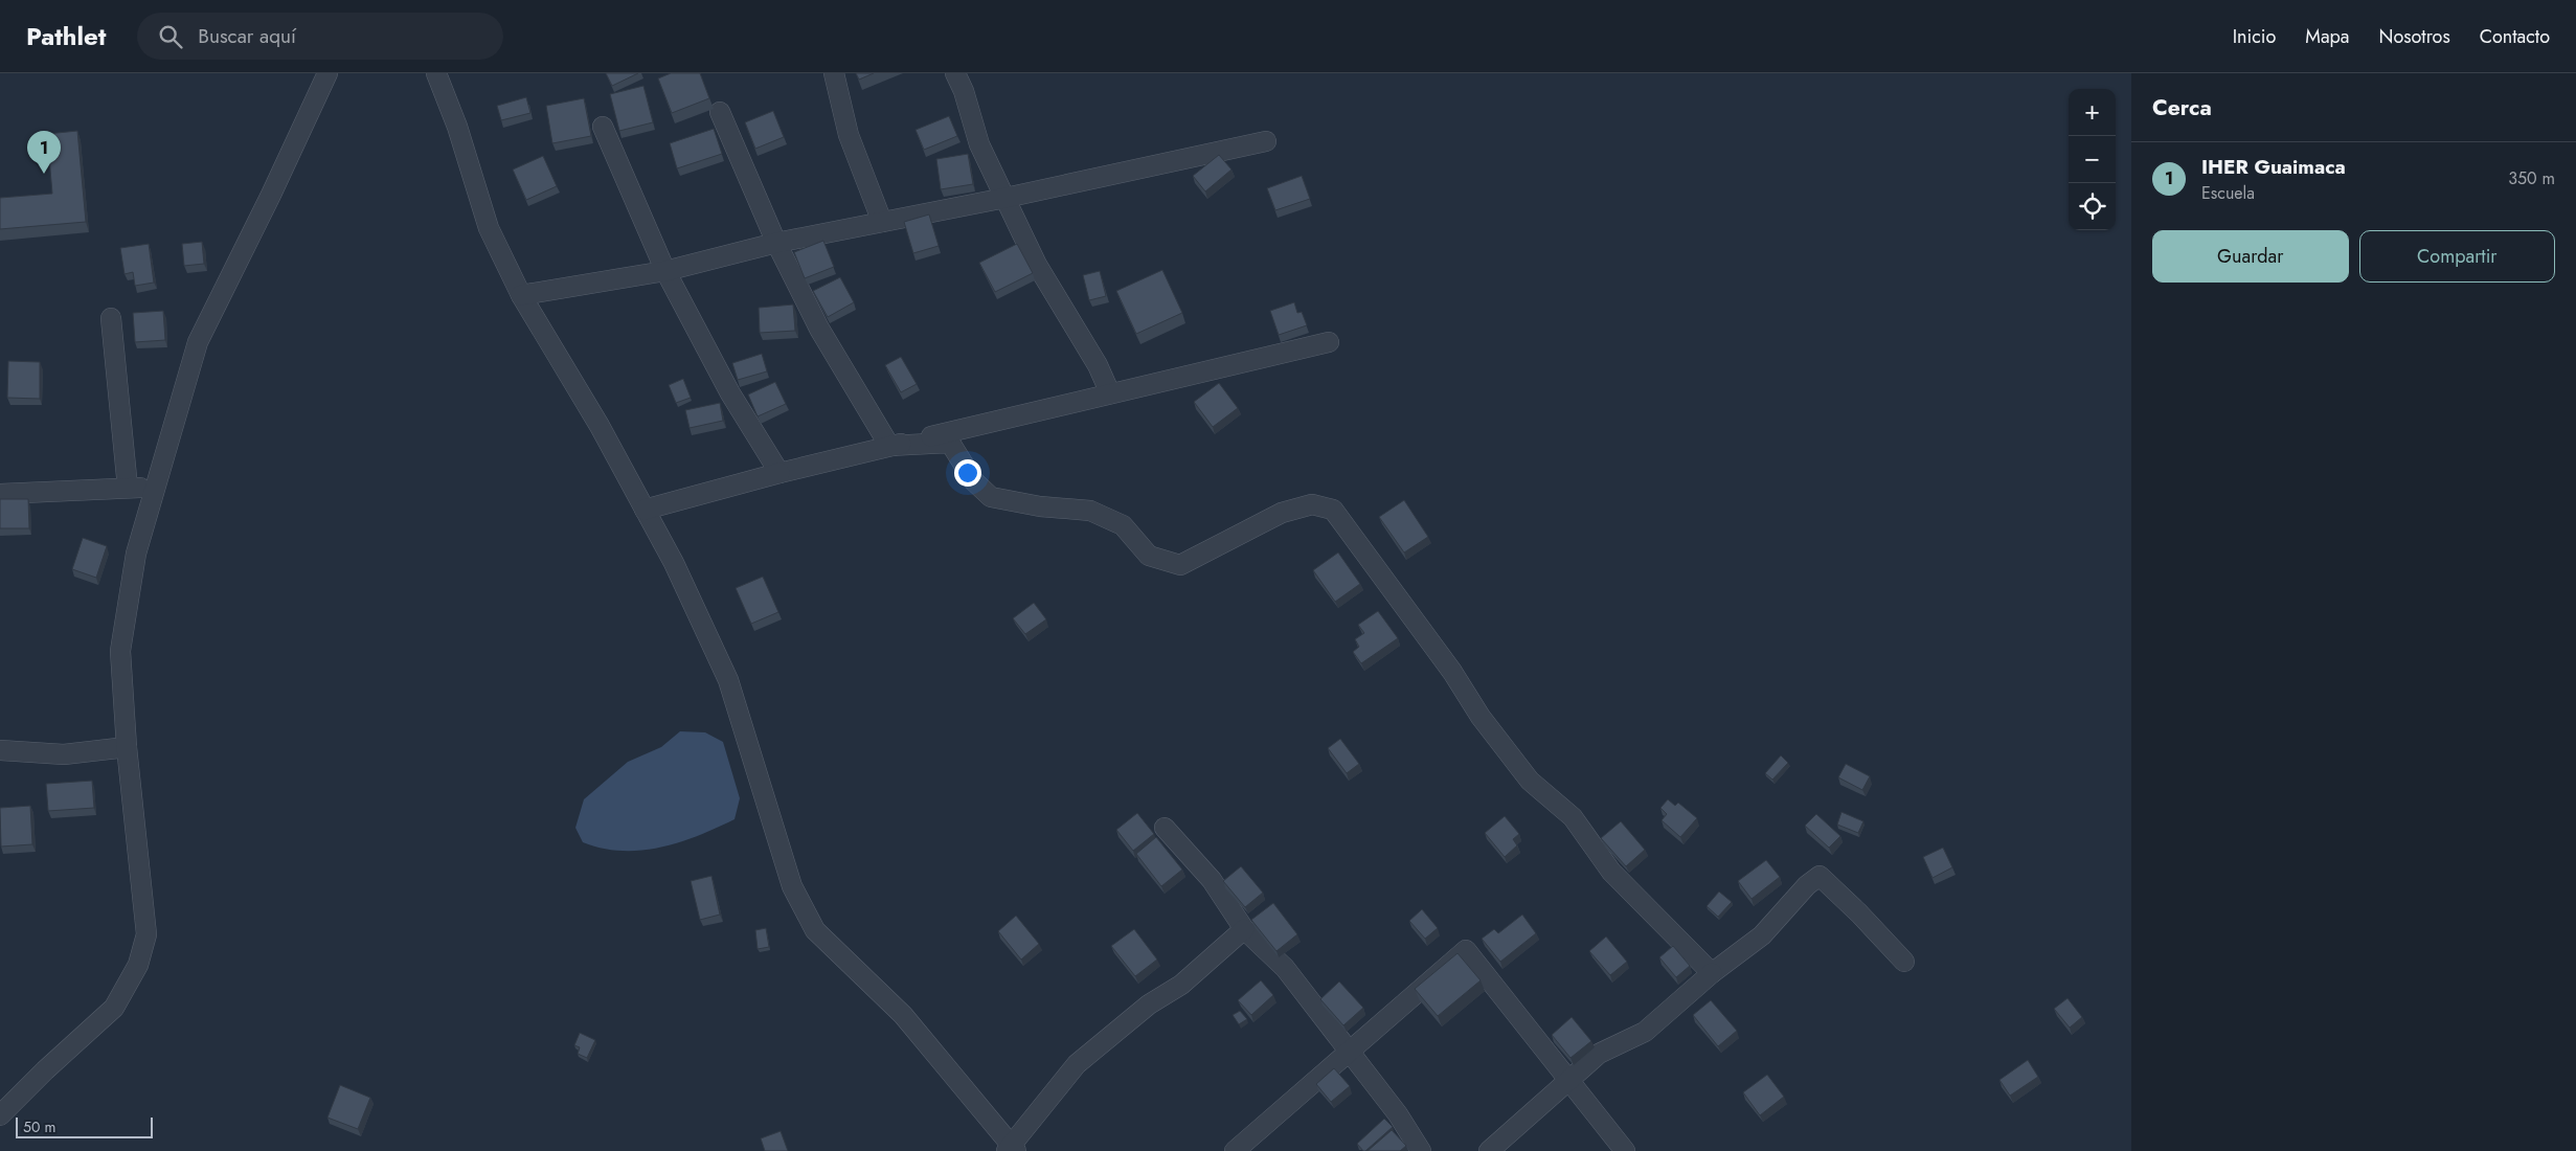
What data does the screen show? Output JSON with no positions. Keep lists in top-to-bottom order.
{
  "scale_bar": "50 m",
  "page": {
    "header": "Pathlet",
    "search": "Buscar aquí",
    "nav": [
      "Inicio",
      "Mapa",
      "Nosotros",
      "Contacto"
    ],
    "heading": "Cerca",
    "map_buttons": ["+", "−"],
    "pins": "1",
    "list": [
      {
        "mark": "1",
        "name": "IHER Guaimaca",
        "note": "Escuela",
        "value": "350 m"
      }
    ],
    "buttons": ["Guardar", "Compartir"],
    "scale": "50 m"
  }
}
